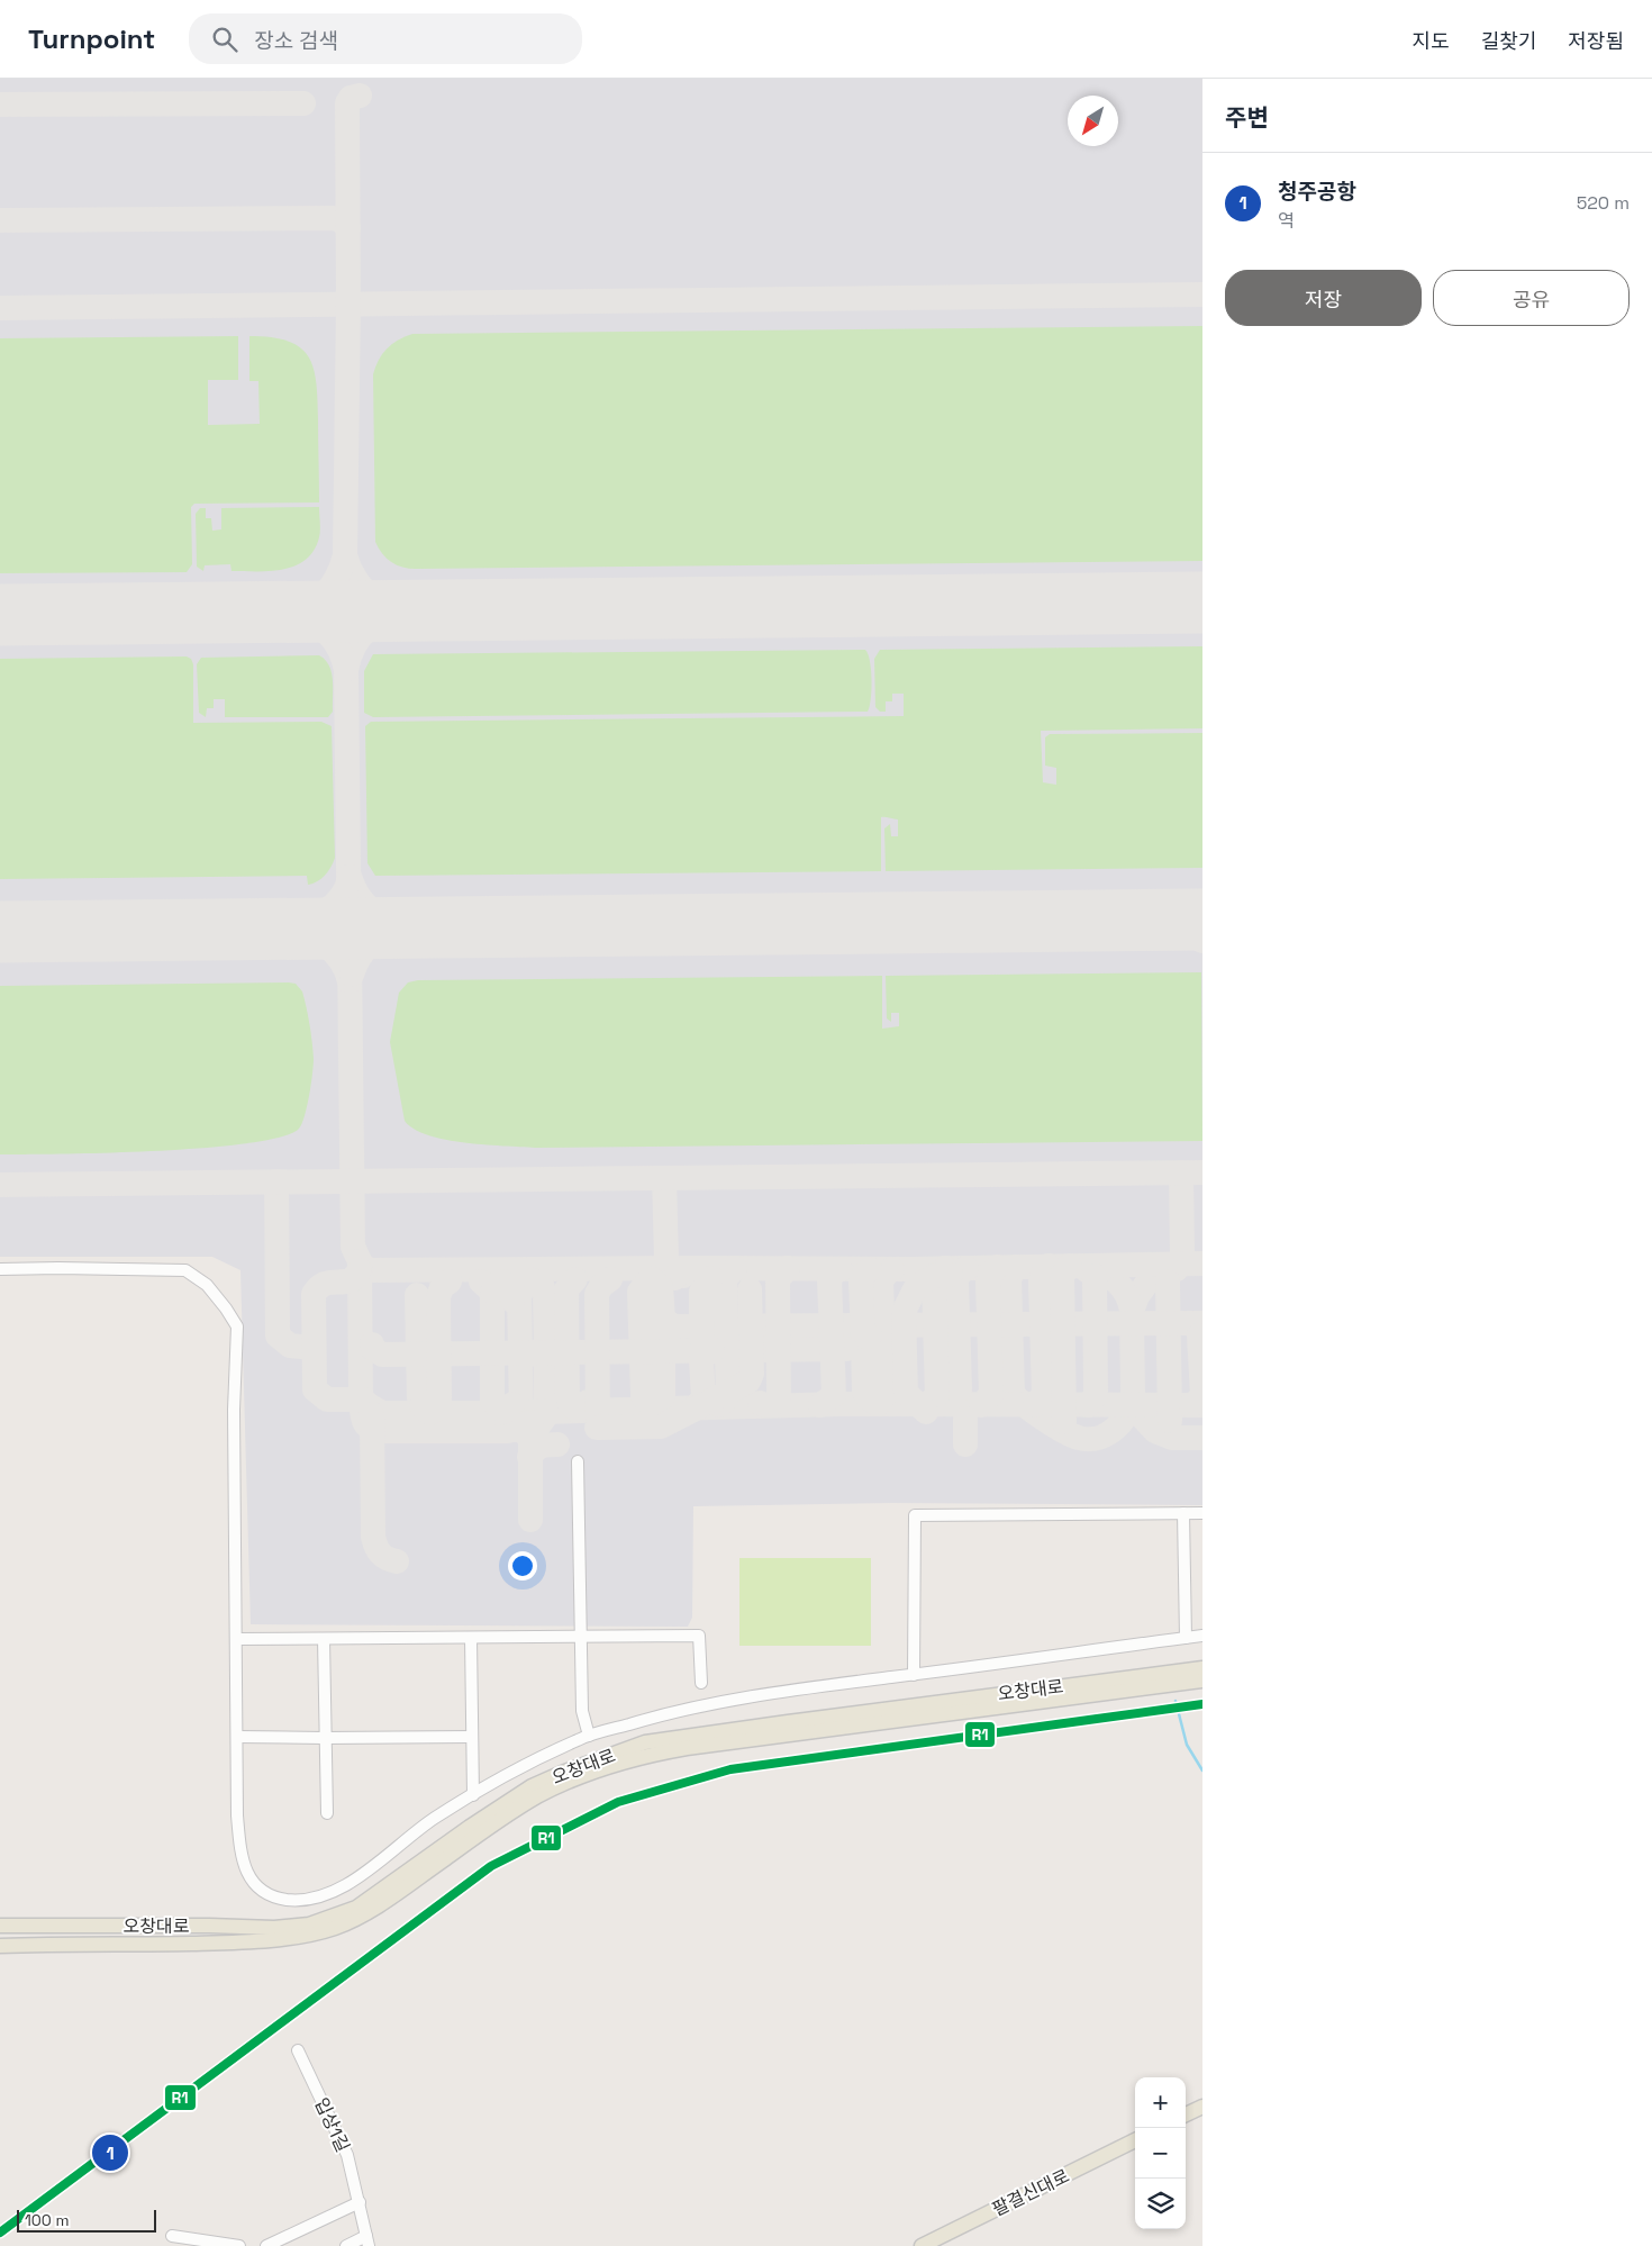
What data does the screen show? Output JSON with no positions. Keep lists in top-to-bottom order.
{
  "streets": {
    "main road": ["오창대로", "팔결신대로"],
    "street": ["입상1길"]
  },
  "lines": ["transit line R1"],
  "scale_bar": "100 m",
  "north": "bottom left",
  "page": {
    "header": "Turnpoint",
    "search": "장소 검색",
    "nav": ["지도", "길찾기", "저장됨"],
    "heading": "주변",
    "list": [
      {
        "mark": "1",
        "name": "청주공항",
        "note": "역",
        "value": "520 m"
      }
    ],
    "buttons": ["저장", "공유"],
    "map_buttons": ["+", "−"],
    "pins": "1",
    "scale": "100 m"
  }
}
